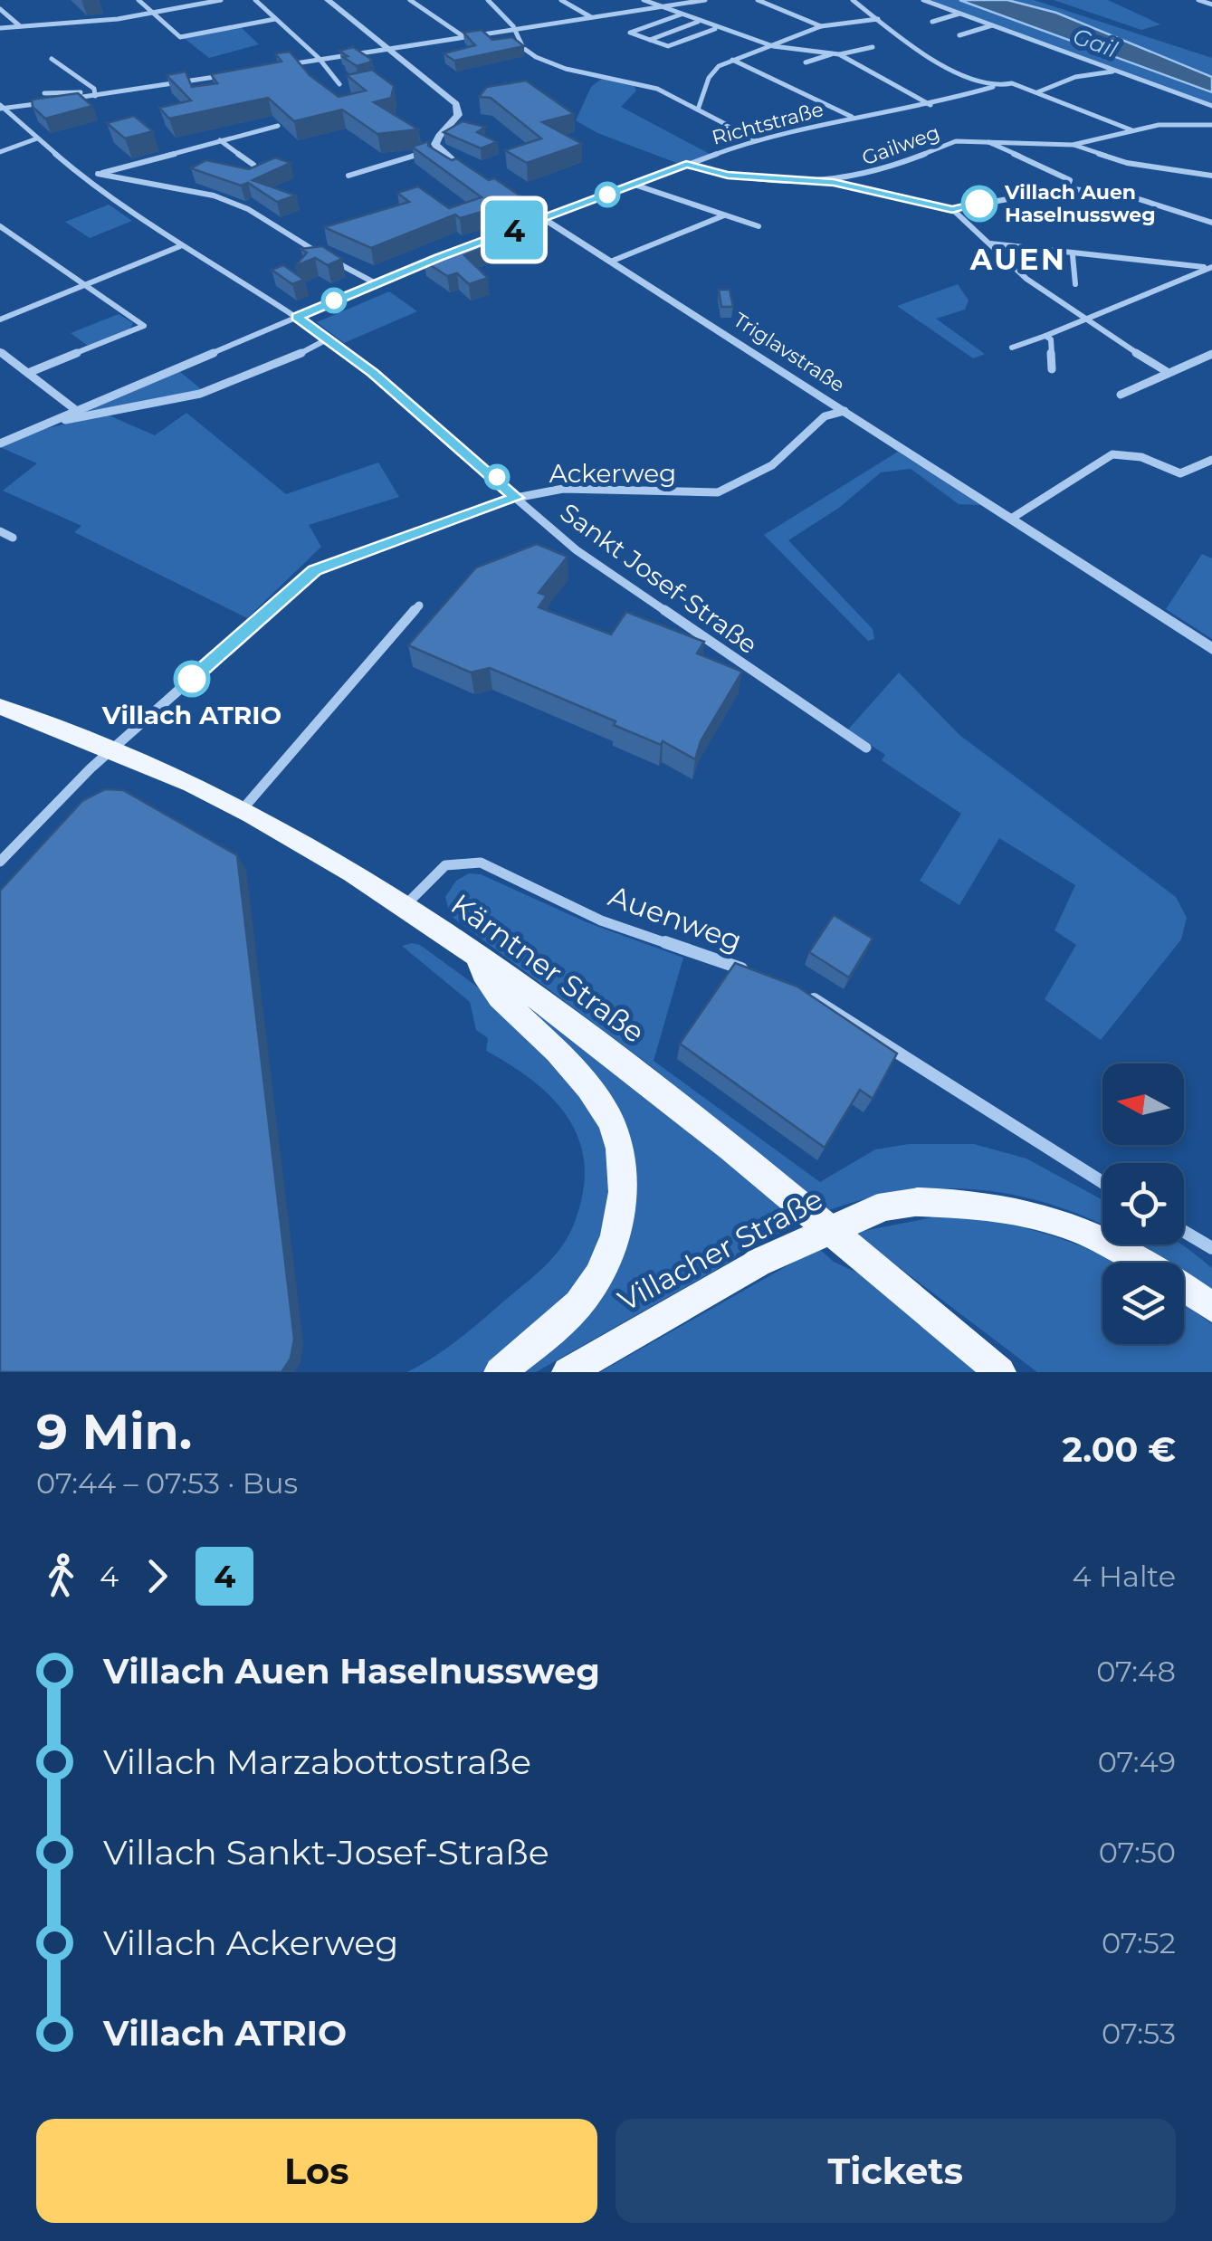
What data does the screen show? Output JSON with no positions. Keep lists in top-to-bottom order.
{
  "streets": {
    "main road": ["Kärntner Straße", "Villacher Straße"],
    "street": [
      "Richtstraße",
      "Gailweg",
      "Triglavstraße",
      "Ackerweg",
      "Sankt Josef-Straße",
      "Auenweg"
    ]
  },
  "crossings": [
    ["Richtstraße", "Gailweg"],
    ["Richtstraße", "Triglavstraße"],
    ["Triglavstraße", "Ackerweg"],
    ["Ackerweg", "Sankt Josef-Straße"],
    ["Ackerweg", "Kärntner Straße"],
    ["Auenweg", "Kärntner Straße"]
  ],
  "districts": ["AUEN"],
  "water": ["Gail"],
  "places": ["Villach Auen Haselnussweg", "Villach ATRIO"],
  "lines": ["bus line 4"],
  "north": "left",
  "page": {
    "on_map": "4",
    "heading": ["9 Min.", "07:44 – 07:53 · Bus", "2.00 €"],
    "legs": ["4", "4", "4 Halte"],
    "list": [
      {
        "name": "Villach Auen Haselnussweg",
        "value": "07:48"
      },
      {
        "name": "Villach Marzabottostraße",
        "value": "07:49"
      },
      {
        "name": "Villach Sankt-Josef-Straße",
        "value": "07:50"
      },
      {
        "name": "Villach Ackerweg",
        "value": "07:52"
      },
      {
        "name": "Villach ATRIO",
        "value": "07:53"
      }
    ],
    "buttons": ["Los", "Tickets"]
  }
}
